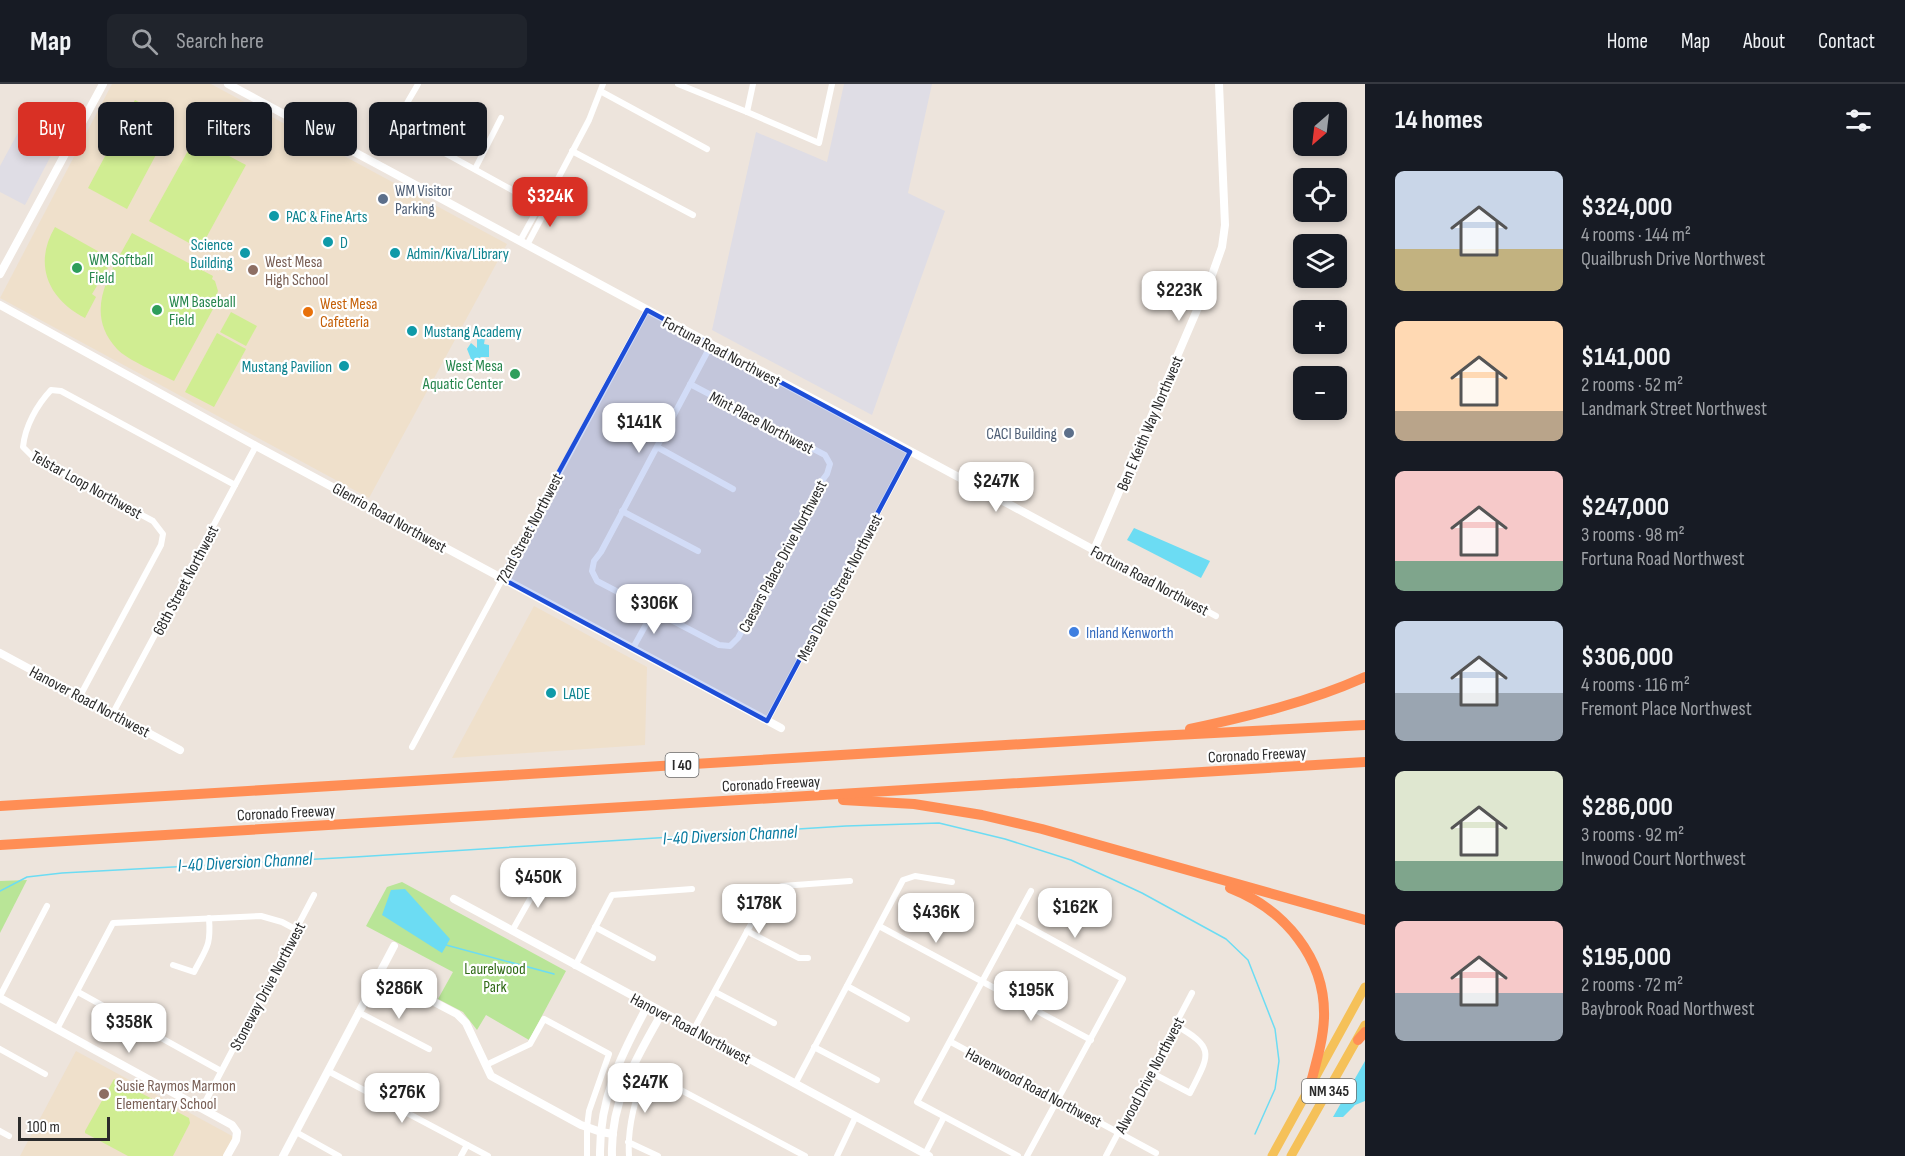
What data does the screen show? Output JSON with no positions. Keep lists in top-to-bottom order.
{
  "streets": {
    "highway": ["Coronado Freeway", "I 40"],
    "main road": ["NM 345"],
    "street": [
      "Fortuna Road Northwest",
      "Mint Place Northwest",
      "Ben E Keith Way Northwest",
      "Telstar Loop Northwest",
      "Glenrio Road Northwest",
      "72nd Street Northwest",
      "Caesars Palace Drive Northwest",
      "68th Street Northwest",
      "Mesa Del Rio Street Northwest",
      "Hanover Road Northwest",
      "Stoneway Drive Northwest",
      "Alwood Drive Northwest",
      "Havenwood Road Northwest"
    ]
  },
  "crossings": [
    ["Fortuna Road Northwest", "Ben E Keith Way Northwest"],
    ["Fortuna Road Northwest", "72nd Street Northwest"],
    ["Fortuna Road Northwest", "Mesa Del Rio Street Northwest"],
    ["Mint Place Northwest", "Caesars Palace Drive Northwest"],
    ["Telstar Loop Northwest", "68th Street Northwest"],
    ["Telstar Loop Northwest", "Hanover Road Northwest"],
    ["Glenrio Road Northwest", "72nd Street Northwest"],
    ["Glenrio Road Northwest", "68th Street Northwest"],
    ["Glenrio Road Northwest", "Mesa Del Rio Street Northwest"],
    ["68th Street Northwest", "Hanover Road Northwest"],
    ["Alwood Drive Northwest", "Havenwood Road Northwest"]
  ],
  "water": ["I-40 Diversion Channel"],
  "parks": ["Laurelwood Park"],
  "places": [
    "WM Visitor Parking",
    "PAC & Fine Arts",
    "D",
    "Science Building",
    "Admin/Kiva/Library",
    "WM Softball Field",
    "West Mesa High School",
    "WM Baseball Field",
    "West Mesa Cafeteria",
    "Mustang Academy",
    "Mustang Pavilion",
    "West Mesa Aquatic Center",
    "CACI Building",
    "Inland Kenworth",
    "LADE",
    "Susie Raymos Marmon Elementary School"
  ],
  "scale_bar": "100 m",
  "north": "bottom left",
  "page": {
    "header": "Map",
    "search": "Search here",
    "nav": [
      "Home",
      "Map",
      "About",
      "Contact"
    ],
    "heading": "14 homes",
    "map_buttons": ["+", "−"],
    "chip": [
      "Buy",
      "Rent",
      "Filters",
      "New",
      "Apartment"
    ],
    "list": [
      {
        "name": "$324,000",
        "note": "4 rooms · 144 m² · Quailbrush Drive Northwest"
      },
      {
        "name": "$141,000",
        "note": "2 rooms · 52 m² · Landmark Street Northwest"
      },
      {
        "name": "$247,000",
        "note": "3 rooms · 98 m² · Fortuna Road Northwest"
      },
      {
        "name": "$306,000",
        "note": "4 rooms · 116 m² · Fremont Place Northwest"
      },
      {
        "name": "$286,000",
        "note": "3 rooms · 92 m² · Inwood Court Northwest"
      },
      {
        "name": "$195,000",
        "note": "2 rooms · 72 m² · Baybrook Road Northwest"
      }
    ],
    "price": [
      "$324K",
      "$223K",
      "$141K",
      "$247K",
      "$306K",
      "$450K",
      "$178K",
      "$162K",
      "$436K",
      "$286K",
      "$195K",
      "$358K",
      "$247K",
      "$276K"
    ],
    "scale": "100 m"
  }
}
